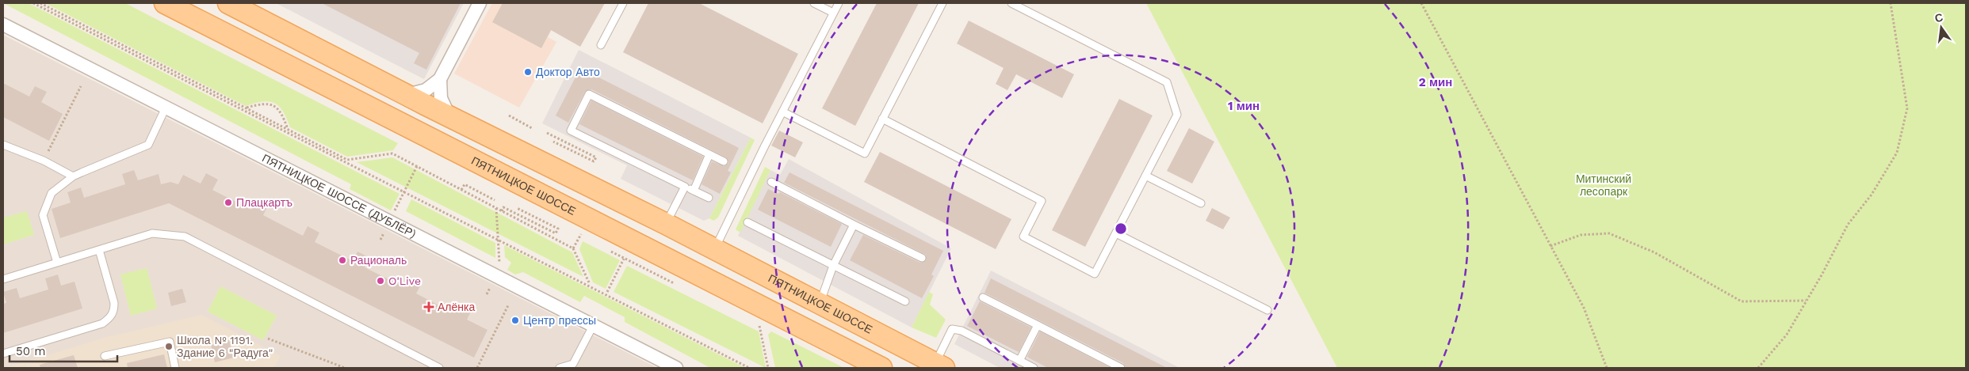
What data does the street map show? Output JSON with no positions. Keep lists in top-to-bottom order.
{
  "streets": {
    "main road": ["ПЯТНИЦКОЕ ШОССЕ"],
    "street": ["ПЯТНИЦКОЕ ШОССЕ (ДУБЛЁР)"]
  },
  "parks": ["Митинский лесопарк"],
  "places": {
    "other": [
      "Доктор Авто",
      "Плацкартъ",
      "Рациональ",
      "O'Live",
      "Центр прессы",
      "Школа № 1191. Здание 6 \"Радуга\""
    ],
    "health": ["Алёнка"]
  },
  "scale_bar": "50 m",
  "north": "top",
  "rings": ["2 мин", "1 мин"]
}
